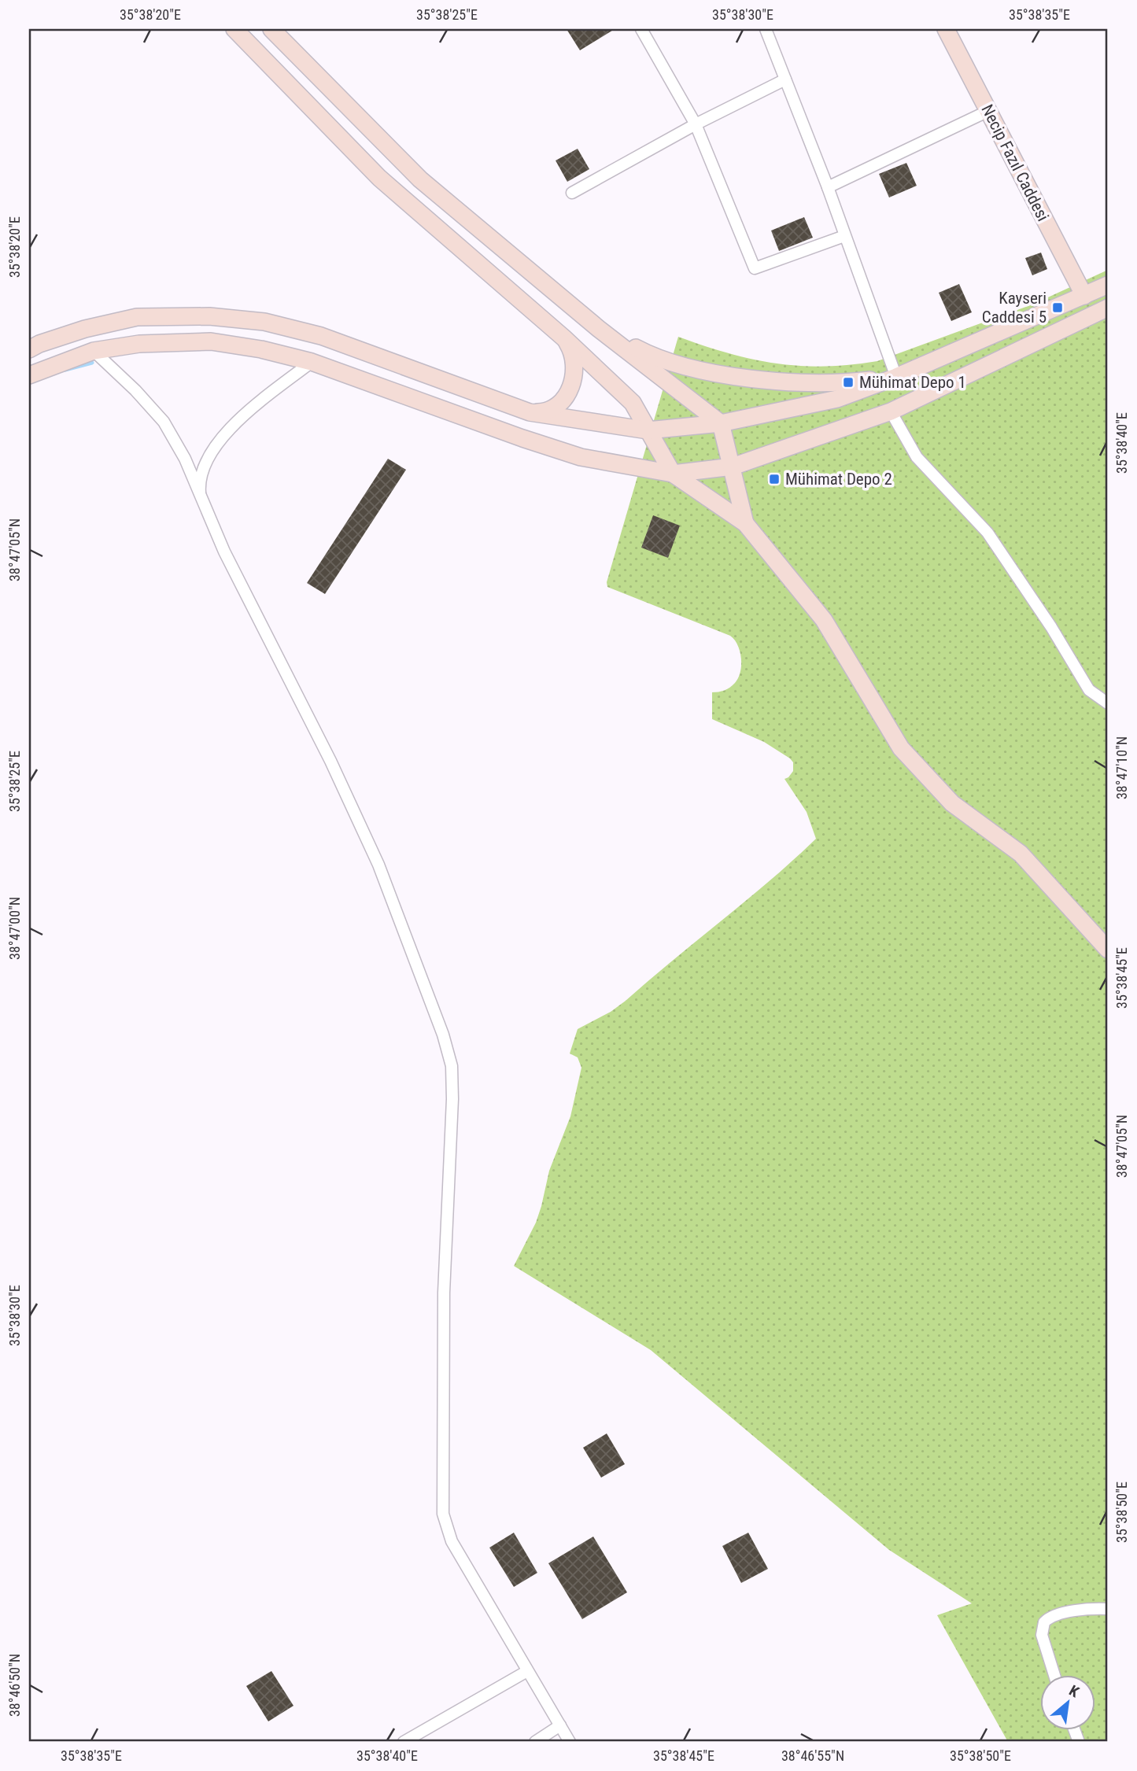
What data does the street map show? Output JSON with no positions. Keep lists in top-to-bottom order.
{
  "streets": {
    "street": ["Necip Fazıl Caddesi"]
  },
  "places": {
    "transit": ["Kayseri Caddesi 5", "Mühimat Depo 1", "Mühimat Depo 2"]
  },
  "north": "top right",
  "coordinates": [
    "35°38'20\"E",
    "35°38'25\"E",
    "35°38'30\"E",
    "35°38'35\"E",
    "35°38'40\"E",
    "38°47'05\"N",
    "38°47'10\"N",
    "38°47'00\"N",
    "35°38'45\"E",
    "35°38'50\"E",
    "38°46'50\"N",
    "38°46'55\"N"
  ]
}
